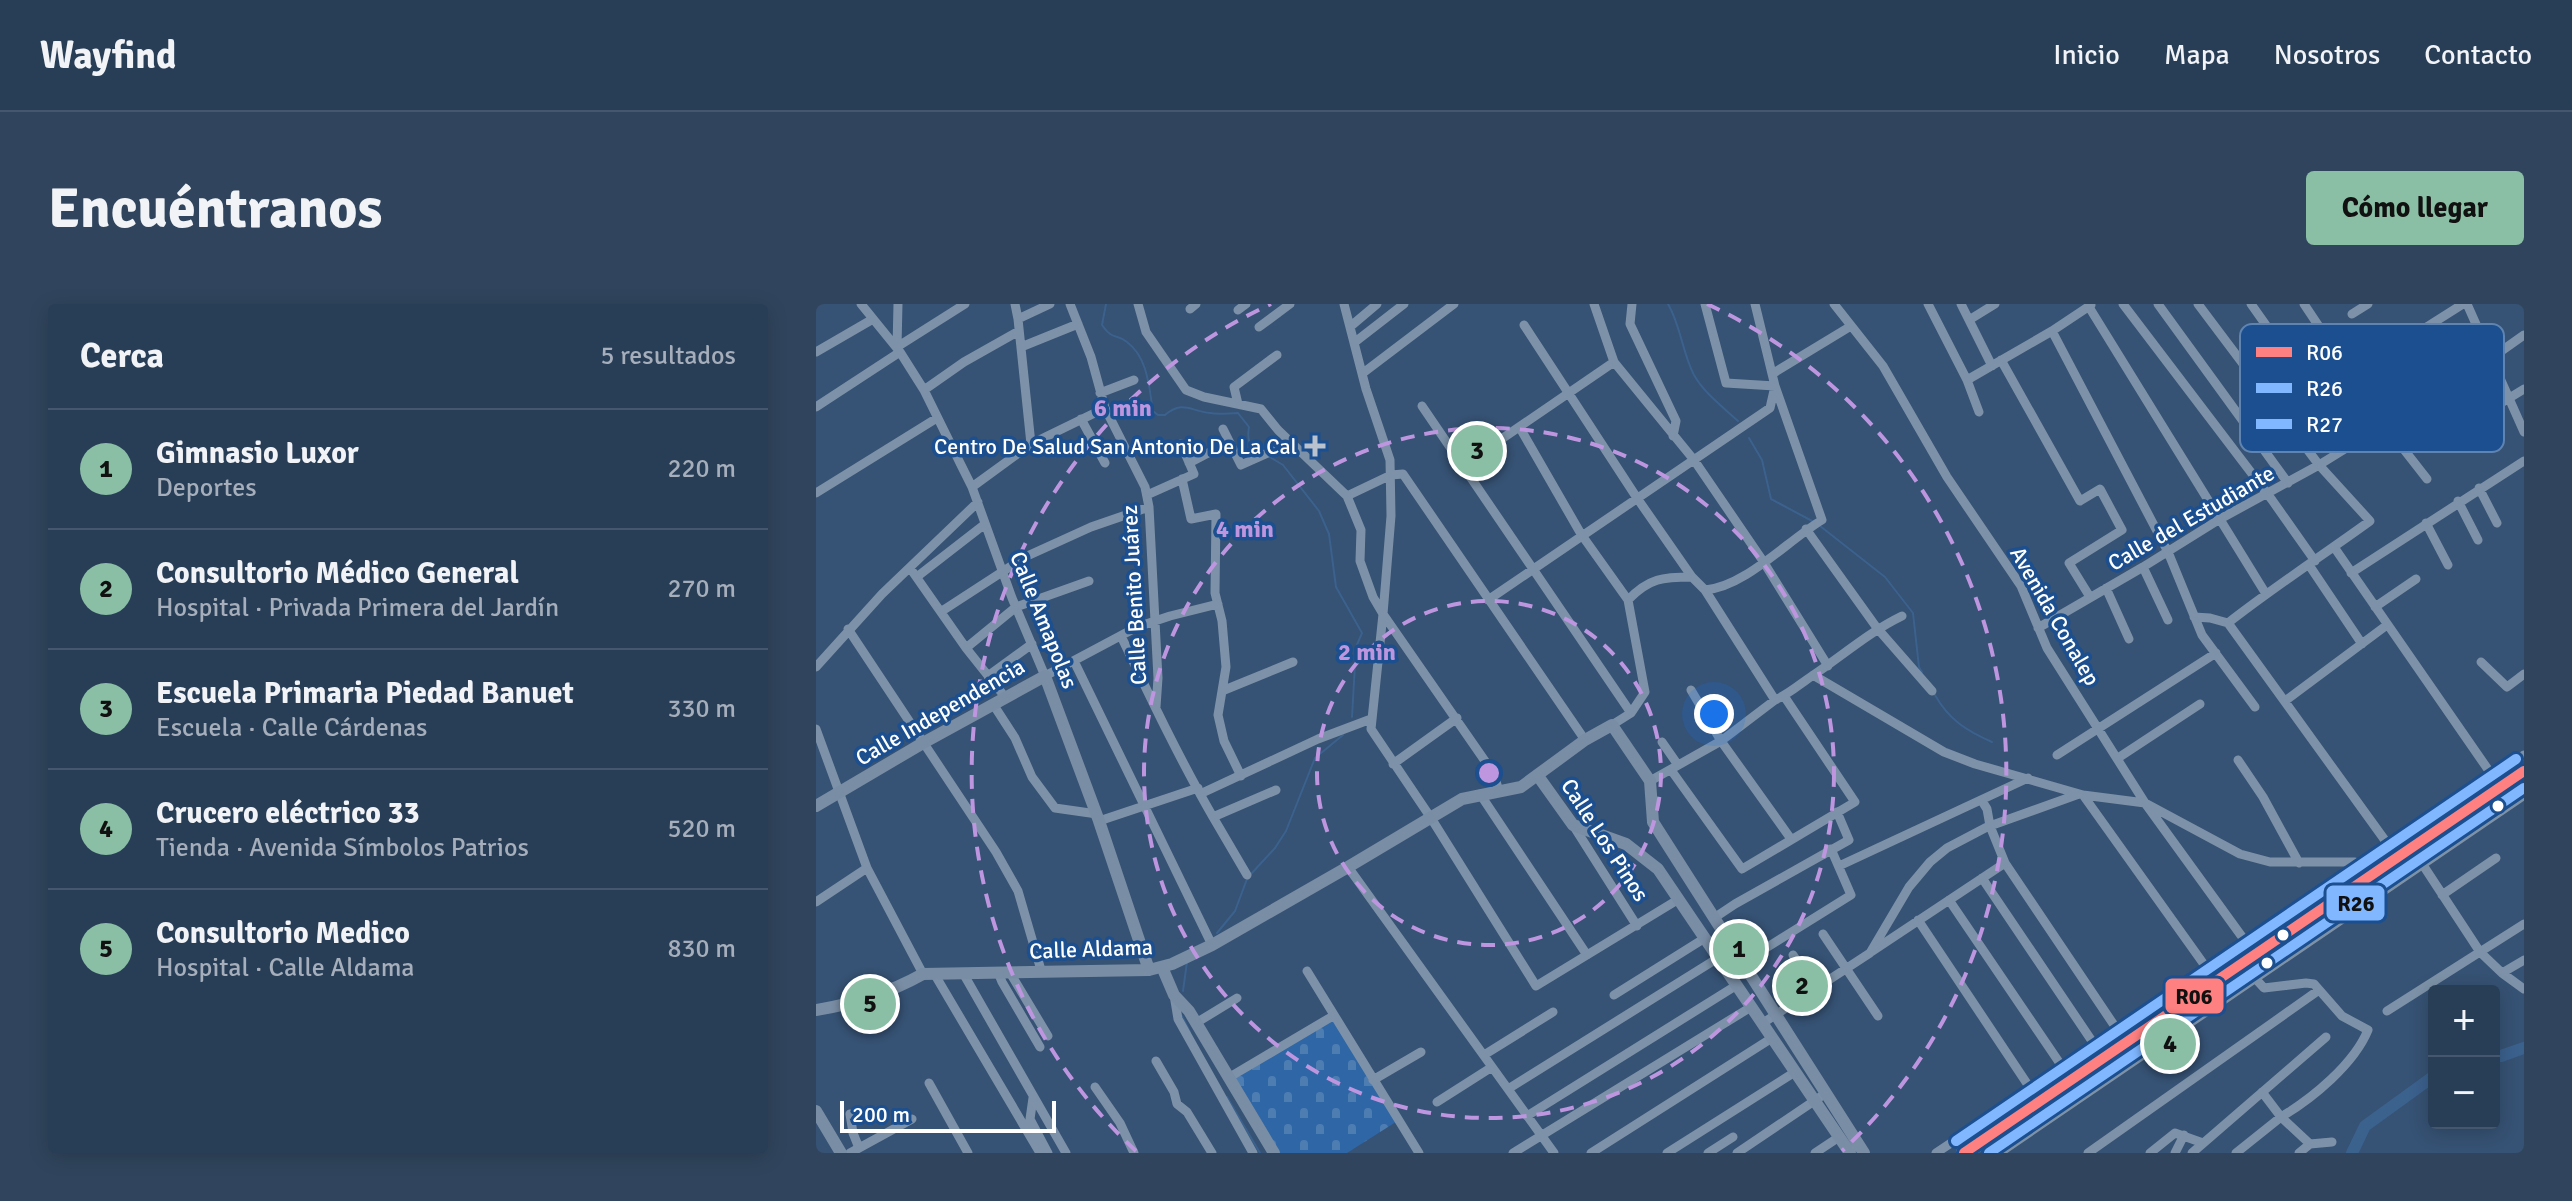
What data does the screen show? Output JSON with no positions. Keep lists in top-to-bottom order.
{
  "streets": {
    "street": [
      "Calle del Estudiante",
      "Calle Benito Juárez",
      "Avenida Conalep",
      "Calle Amapolas",
      "Calle Independencia",
      "Calle Los Pinos",
      "Calle Aldama"
    ]
  },
  "crossings": [
    ["Calle del Estudiante", "Avenida Conalep"],
    ["Calle Benito Juárez", "Calle Independencia"],
    ["Calle Amapolas", "Calle Independencia"],
    ["Calle Amapolas", "Calle Aldama"],
    ["Calle Los Pinos", "Calle Aldama"]
  ],
  "places": {
    "health": ["Centro De Salud San Antonio De La Cal"]
  },
  "lines": ["transit line R27", "transit line R06", "transit line R26"],
  "legend": ["R06", "R26", "R27"],
  "scale_bar": "200 m",
  "page": {
    "header": "Wayfind",
    "nav": [
      "Inicio",
      "Mapa",
      "Nosotros",
      "Contacto"
    ],
    "buttons": "Cómo llegar",
    "title": "Encuéntranos",
    "heading": ["Cerca", "5 resultados"],
    "list": [
      {
        "mark": "1",
        "name": "Gimnasio Luxor",
        "note": "Deportes",
        "value": "220 m"
      },
      {
        "mark": "2",
        "name": "Consultorio Médico General",
        "note": "Hospital · Privada Primera del Jardín",
        "value": "270 m"
      },
      {
        "mark": "3",
        "name": "Escuela Primaria Piedad Banuet",
        "note": "Escuela · Calle Cárdenas",
        "value": "330 m"
      },
      {
        "mark": "4",
        "name": "Crucero eléctrico 33",
        "note": "Tienda · Avenida Símbolos Patrios",
        "value": "520 m"
      },
      {
        "mark": "5",
        "name": "Consultorio Medico",
        "note": "Hospital · Calle Aldama",
        "value": "830 m"
      }
    ],
    "pins": [
      "3",
      "1",
      "2",
      "5",
      "4"
    ],
    "map_buttons": ["+", "−"],
    "scale": "200 m"
  },
  "rings": ["6 min", "4 min", "2 min"]
}
